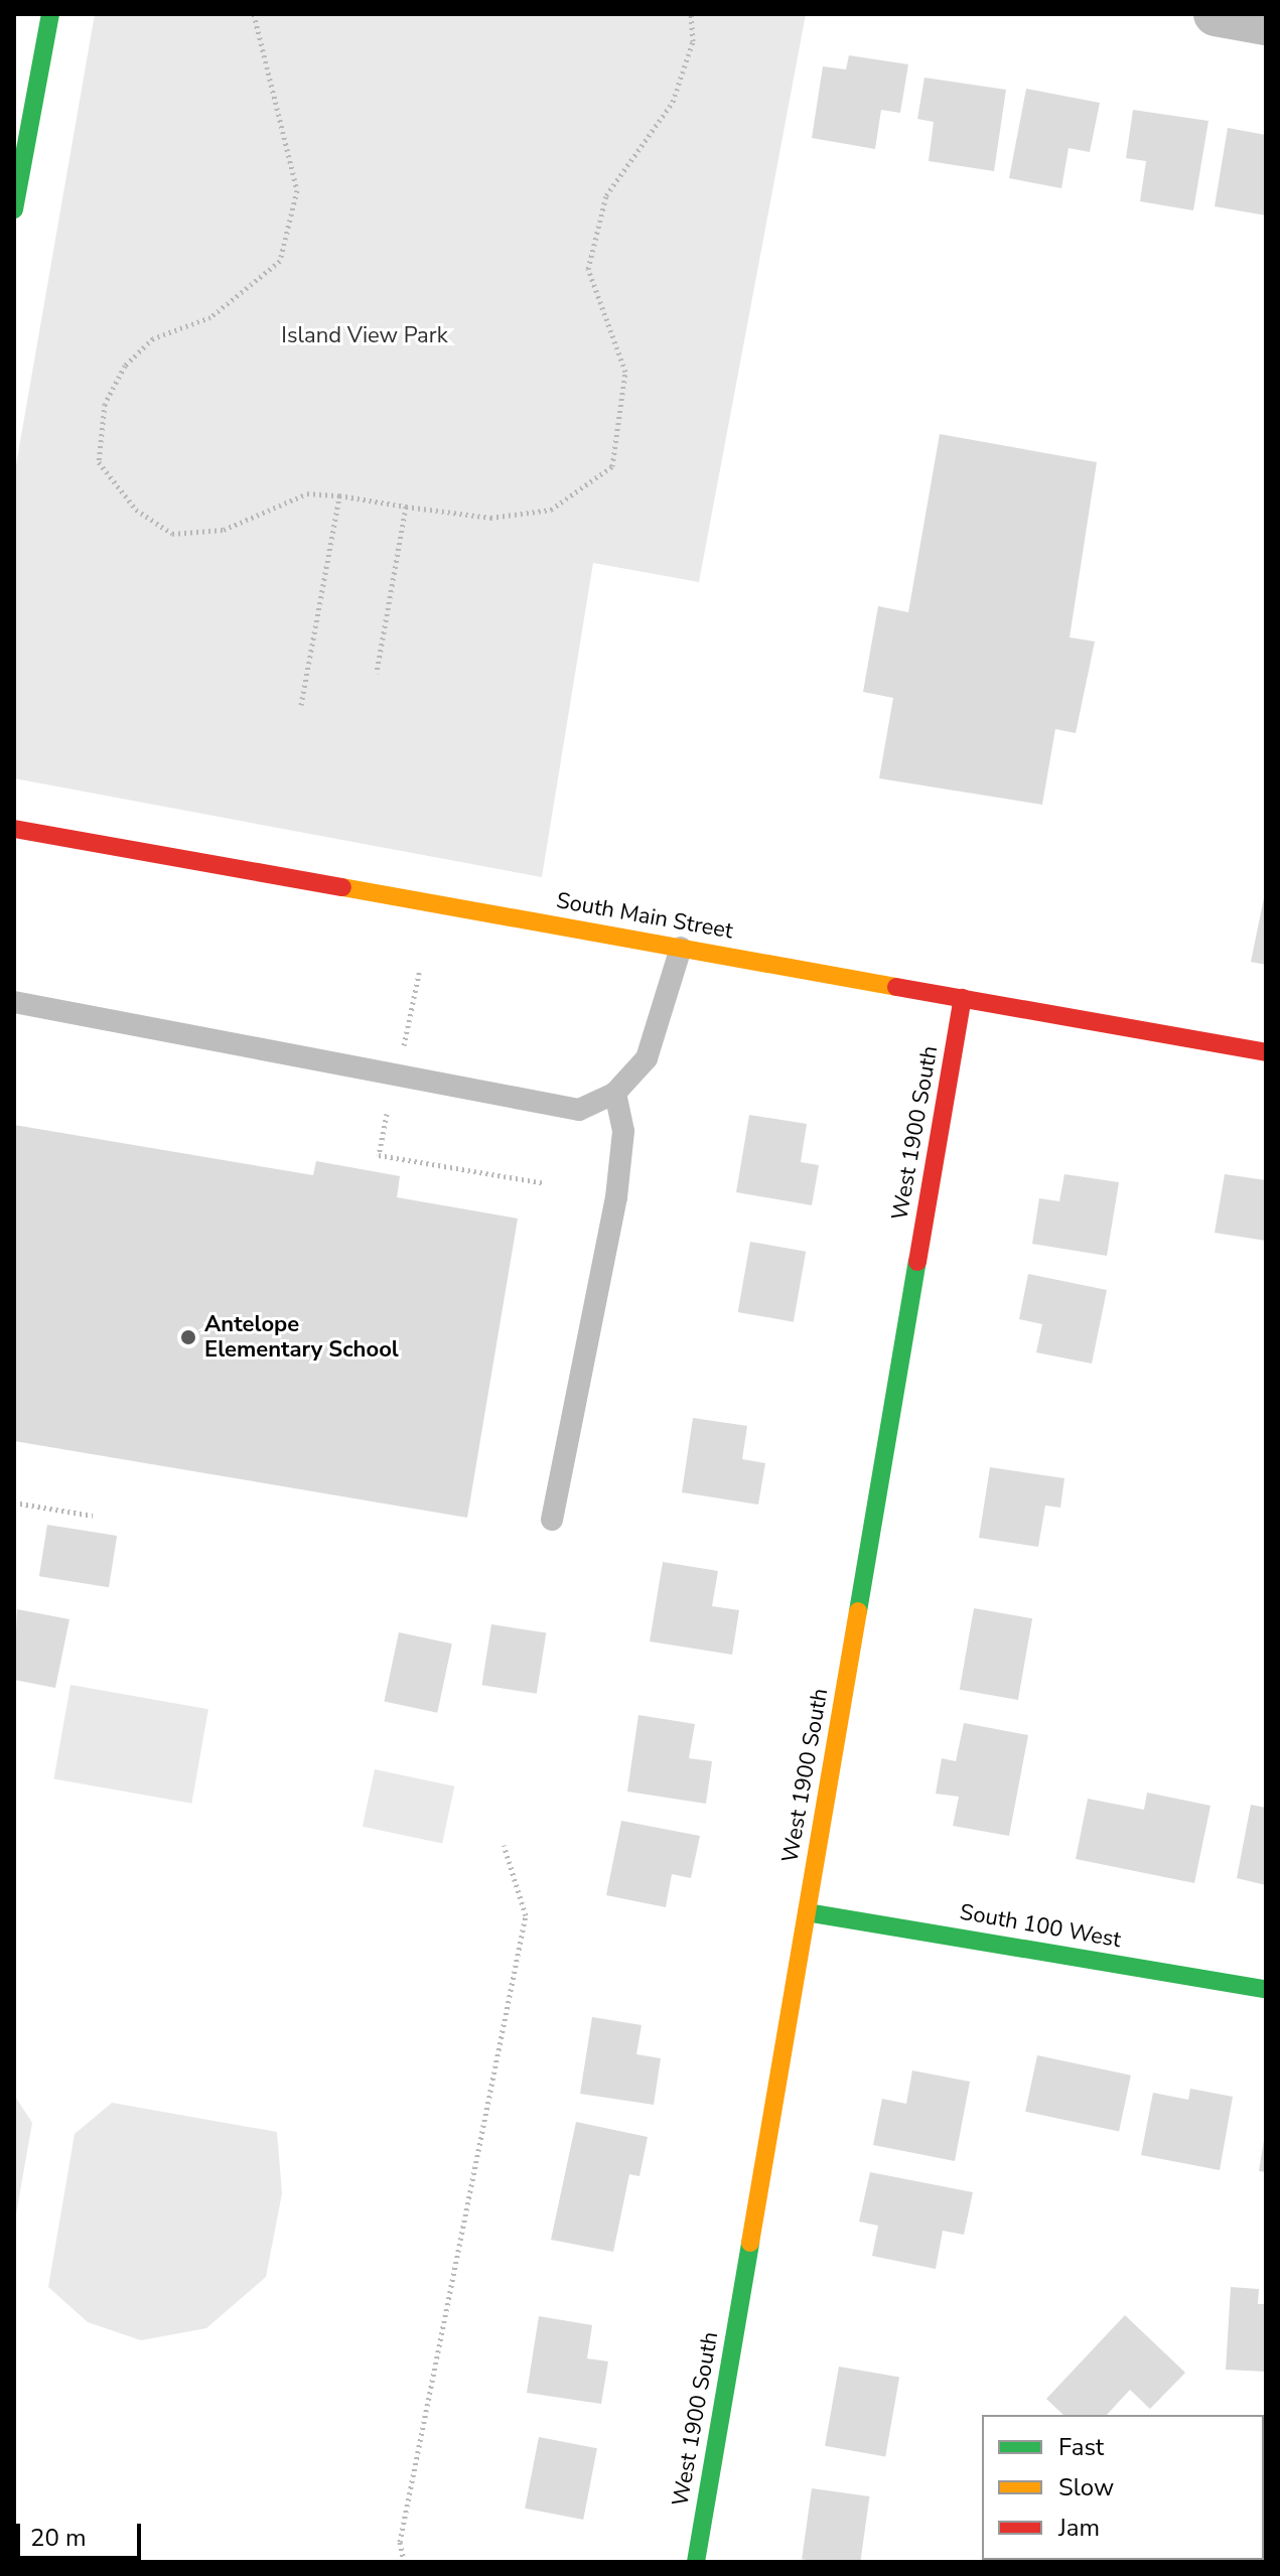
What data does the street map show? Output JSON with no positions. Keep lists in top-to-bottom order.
{
  "streets": {
    "street": ["South Main Street", "West 1900 South", "South 100 West"]
  },
  "crossings": [
    ["South Main Street", "West 1900 South"],
    ["West 1900 South", "South 100 West"]
  ],
  "parks": ["Island View Park"],
  "places": ["Antelope Elementary School"],
  "legend": ["Fast", "Slow", "Jam"],
  "scale_bar": "20 m"
}
